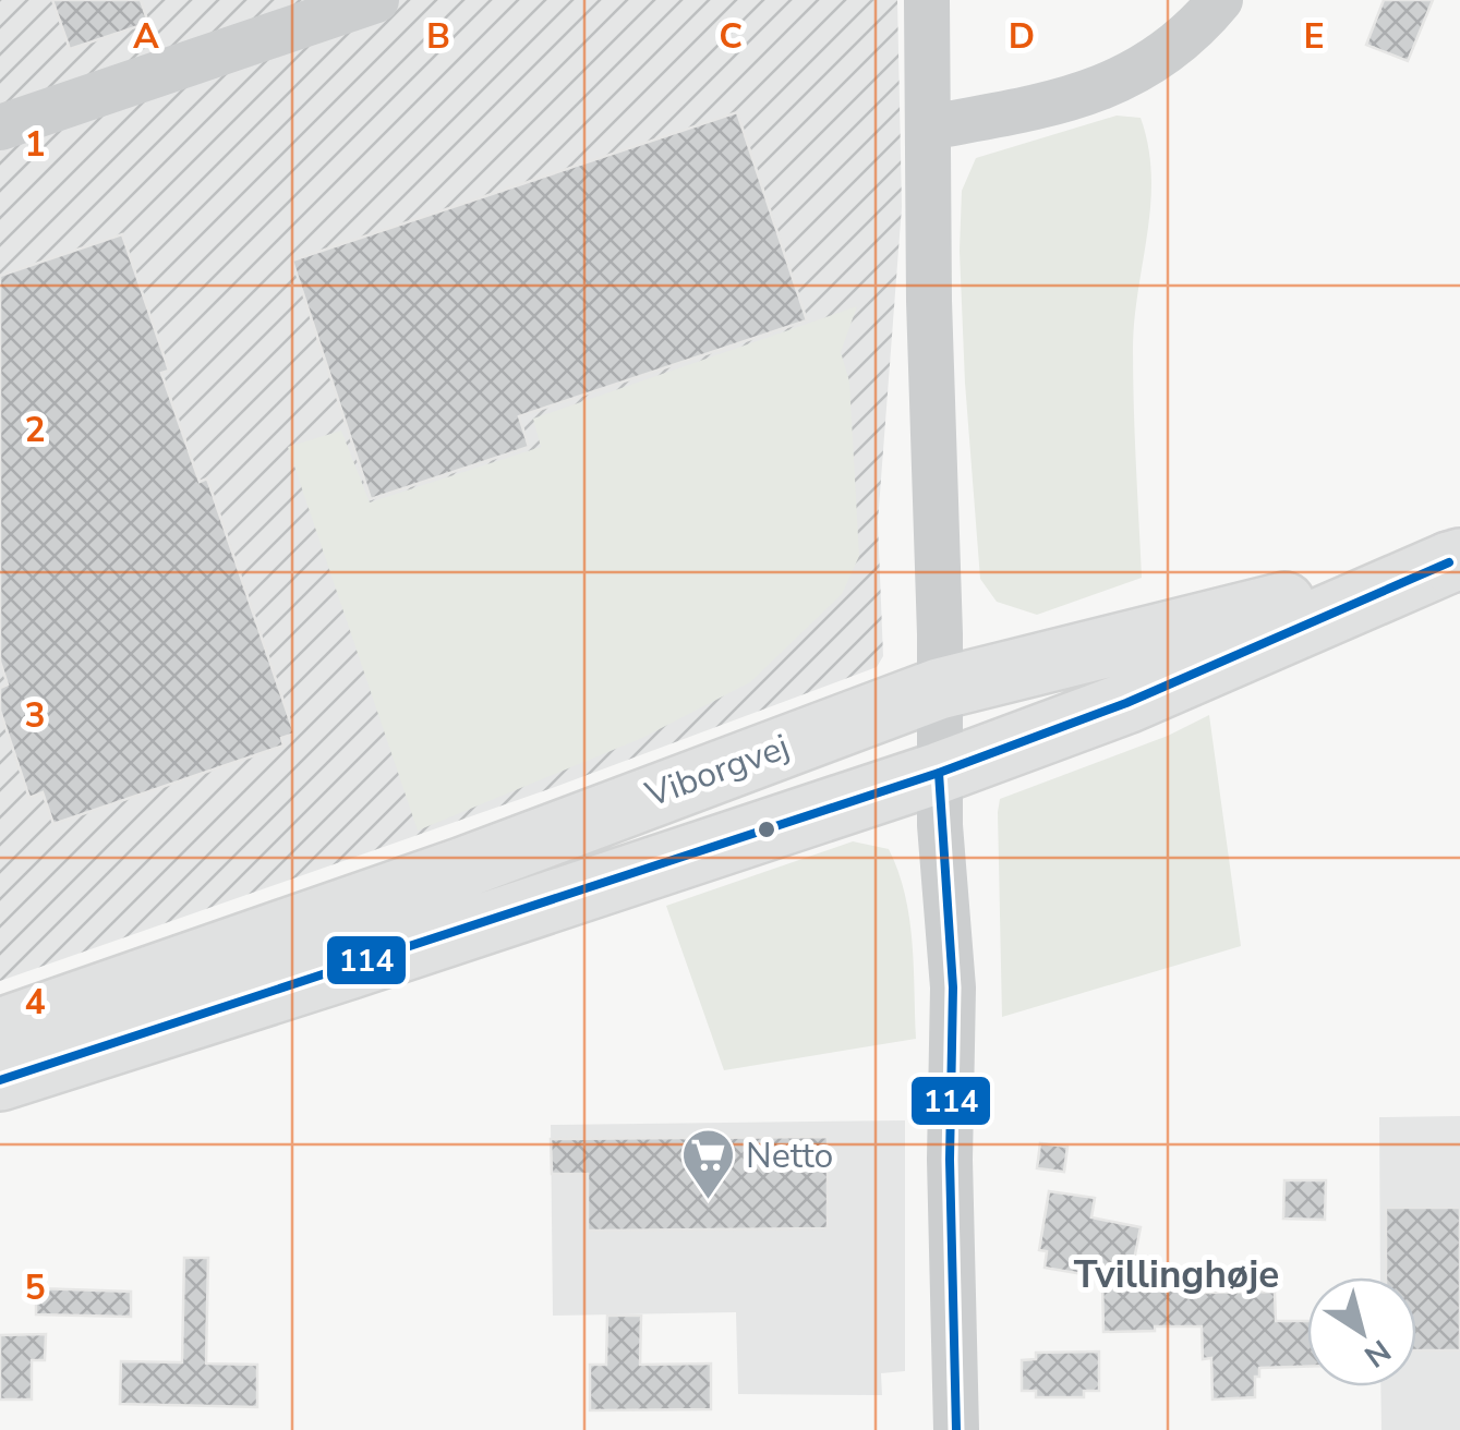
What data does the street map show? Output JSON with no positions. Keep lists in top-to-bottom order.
{
  "streets": {
    "main road": ["Viborgvej"]
  },
  "districts": ["Tvillinghøje"],
  "places": {
    "supermarket": ["Netto"]
  },
  "lines": ["transit line 114"],
  "north": "bottom right",
  "grid": {
    "columns": [
      "A",
      "B",
      "C",
      "D",
      "E"
    ],
    "rows": [
      "1",
      "2",
      "3",
      "4",
      "5"
    ]
  }
}
